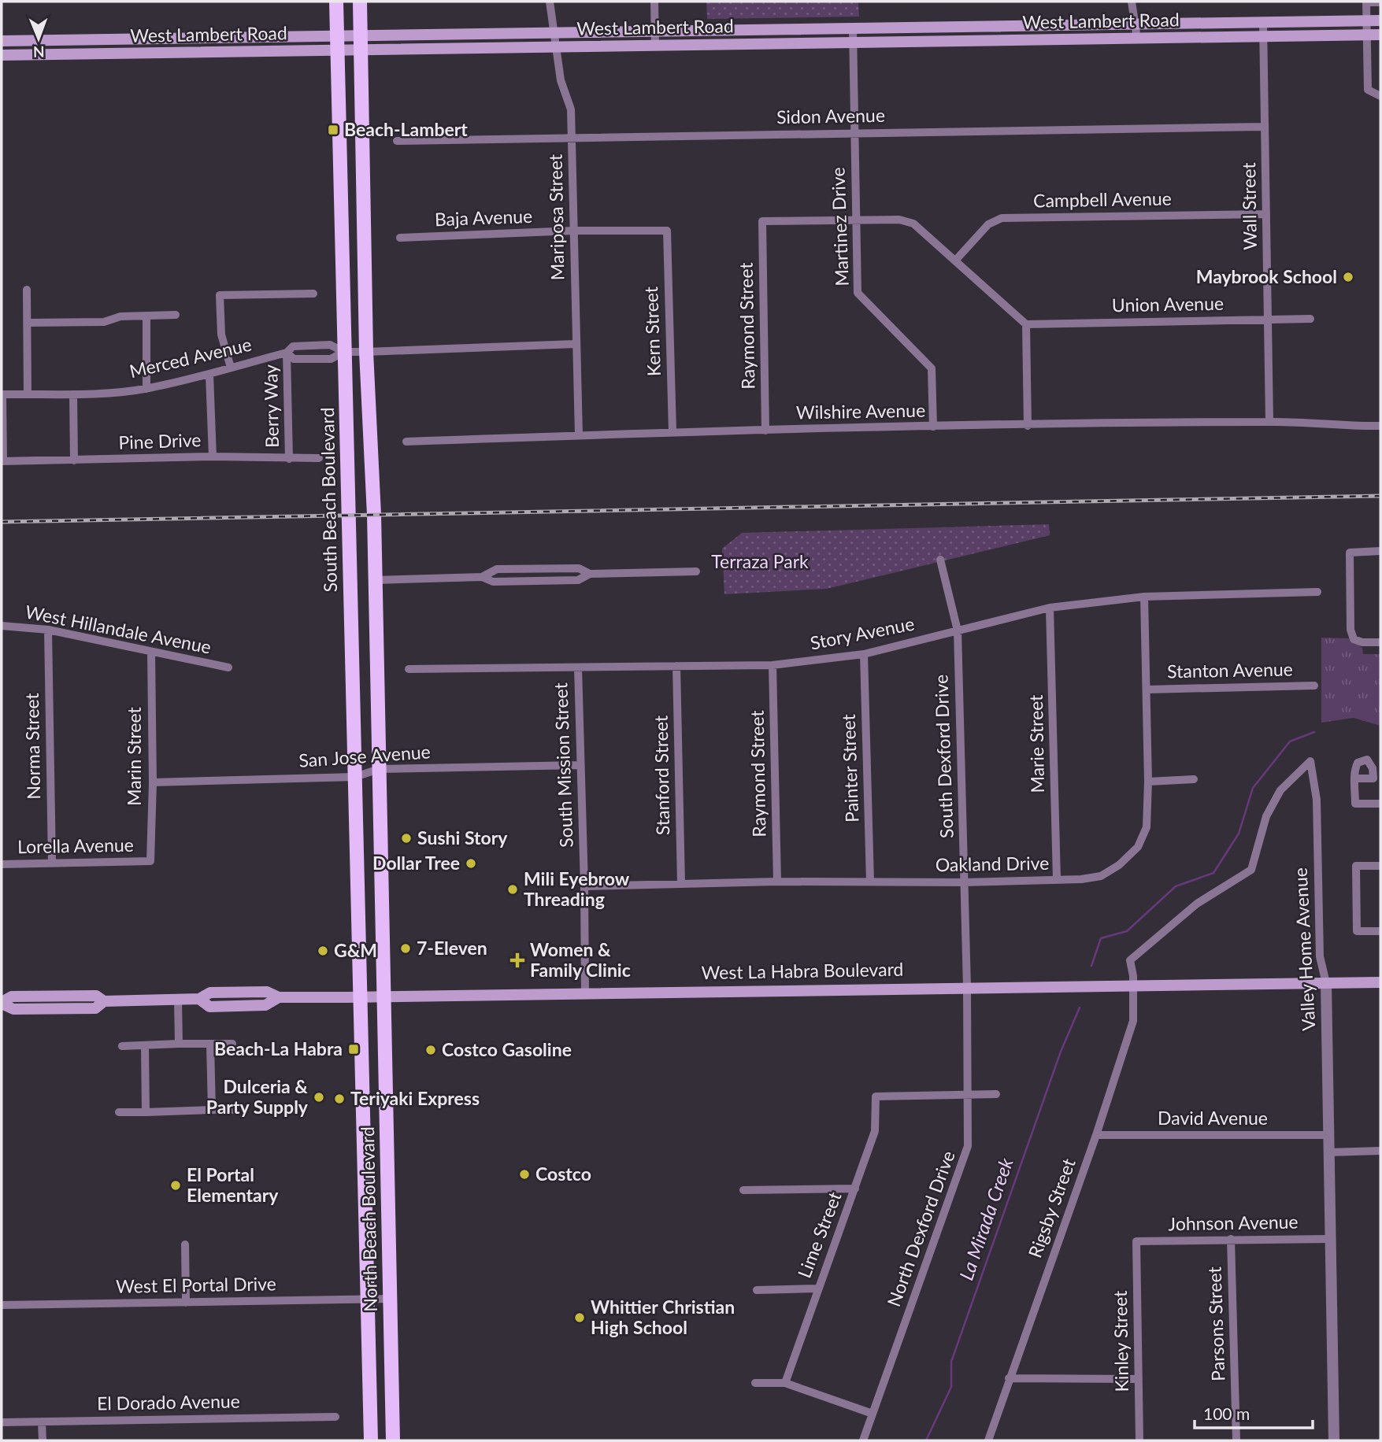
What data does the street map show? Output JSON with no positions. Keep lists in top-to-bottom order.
{
  "streets": {
    "main road": [
      "West Lambert Road",
      "South Beach Boulevard",
      "West La Habra Boulevard",
      "North Beach Boulevard"
    ],
    "street": [
      "Sidon Avenue",
      "Campbell Avenue",
      "Wall Street",
      "Mariposa Street",
      "Baja Avenue",
      "Martinez Drive",
      "Union Avenue",
      "Raymond Street",
      "Kern Street",
      "Merced Avenue",
      "Berry Way",
      "Wilshire Avenue",
      "Pine Drive",
      "West Hillandale Avenue",
      "Story Avenue",
      "Stanton Avenue",
      "Marie Street",
      "Norma Street",
      "Marin Street",
      "San Jose Avenue",
      "South Dexford Drive",
      "South Mission Street",
      "Painter Street",
      "Stanford Street",
      "Lorella Avenue",
      "Oakland Drive",
      "Valley Home Avenue",
      "David Avenue",
      "Rigsby Street",
      "Johnson Avenue",
      "North Dexford Drive",
      "Lime Street",
      "West El Portal Drive",
      "Parsons Street",
      "Kinley Street",
      "El Dorado Avenue"
    ]
  },
  "crossings": [
    ["West Lambert Road", "Wall Street"],
    ["West Lambert Road", "Mariposa Street"],
    ["West Lambert Road", "Martinez Drive"],
    ["West Lambert Road", "South Beach Boulevard"],
    ["Sidon Avenue", "Wall Street"],
    ["Sidon Avenue", "Mariposa Street"],
    ["Sidon Avenue", "Martinez Drive"],
    ["Campbell Avenue", "Wall Street"],
    ["Wall Street", "Union Avenue"],
    ["Wall Street", "Wilshire Avenue"],
    ["Mariposa Street", "Baja Avenue"],
    ["Mariposa Street", "Merced Avenue"],
    ["Mariposa Street", "Wilshire Avenue"],
    ["Baja Avenue", "Kern Street"],
    ["Martinez Drive", "Raymond Street"],
    ["Martinez Drive", "Wilshire Avenue"],
    ["Raymond Street", "Wilshire Avenue"],
    ["Raymond Street", "Story Avenue"],
    ["Raymond Street", "Oakland Drive"],
    ["Kern Street", "Wilshire Avenue"],
    ["Merced Avenue", "Berry Way"],
    ["Merced Avenue", "South Beach Boulevard"],
    ["Berry Way", "Pine Drive"],
    ["South Beach Boulevard", "San Jose Avenue"],
    ["South Beach Boulevard", "West La Habra Boulevard"],
    ["South Beach Boulevard", "North Beach Boulevard"],
    ["West Hillandale Avenue", "Norma Street"],
    ["West Hillandale Avenue", "Marin Street"],
    ["Story Avenue", "Marie Street"],
    ["Story Avenue", "South Dexford Drive"],
    ["Story Avenue", "South Mission Street"],
    ["Story Avenue", "Painter Street"],
    ["Story Avenue", "Stanford Street"],
    ["Story Avenue", "Oakland Drive"],
    ["Stanton Avenue", "Oakland Drive"],
    ["Marie Street", "Oakland Drive"],
    ["Norma Street", "Lorella Avenue"],
    ["Marin Street", "San Jose Avenue"],
    ["Marin Street", "Lorella Avenue"],
    ["San Jose Avenue", "South Mission Street"],
    ["South Dexford Drive", "Oakland Drive"],
    ["South Dexford Drive", "West La Habra Boulevard"],
    ["South Dexford Drive", "North Dexford Drive"],
    ["South Mission Street", "Oakland Drive"],
    ["South Mission Street", "West La Habra Boulevard"],
    ["Painter Street", "Oakland Drive"],
    ["Stanford Street", "Oakland Drive"],
    ["Valley Home Avenue", "West La Habra Boulevard"],
    ["Valley Home Avenue", "David Avenue"],
    ["Valley Home Avenue", "Rigsby Street"],
    ["Valley Home Avenue", "Johnson Avenue"],
    ["West La Habra Boulevard", "Rigsby Street"],
    ["West La Habra Boulevard", "North Beach Boulevard"],
    ["West La Habra Boulevard", "North Dexford Drive"],
    ["David Avenue", "Rigsby Street"],
    ["North Beach Boulevard", "West El Portal Drive"],
    ["Johnson Avenue", "Parsons Street"],
    ["Johnson Avenue", "Kinley Street"],
    ["North Dexford Drive", "Lime Street"]
  ],
  "water": ["La Mirada Creek"],
  "parks": ["Terraza Park"],
  "places": {
    "transit": ["Beach-Lambert", "Beach-La Habra"],
    "other": [
      "Maybrook School",
      "Sushi Story",
      "Dollar Tree",
      "Mili Eyebrow Threading",
      "7-Eleven",
      "G&M",
      "Costco Gasoline",
      "Dulceria & Party Supply",
      "Teriyaki Express",
      "Costco",
      "El Portal Elementary",
      "Whittier Christian High School"
    ],
    "health": ["Women & Family Clinic"]
  },
  "scale_bar": "100 m",
  "north": "bottom"
}
